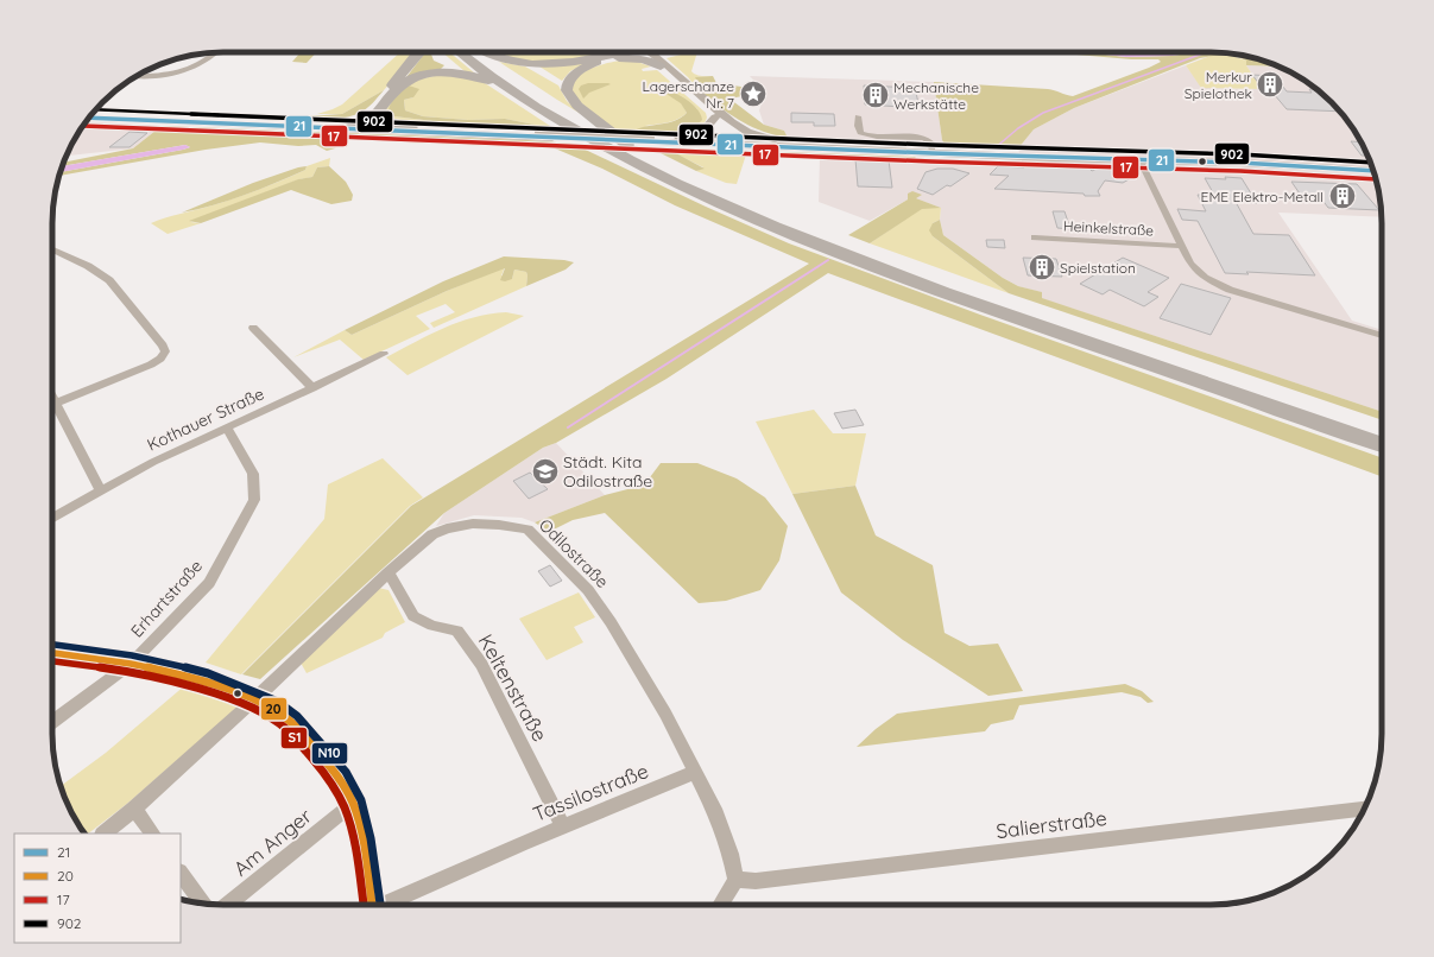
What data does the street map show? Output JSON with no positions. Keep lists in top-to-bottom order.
{
  "streets": {
    "street": [
      "Heinkelstraße",
      "Kothauer Straße",
      "Odilostraße",
      "Erhartstraße",
      "Keltenstraße",
      "Tassilostraße",
      "Salierstraße",
      "Am Anger"
    ]
  },
  "crossings": [
    ["Kothauer Straße", "Erhartstraße"],
    ["Odilostraße", "Keltenstraße"],
    ["Odilostraße", "Tassilostraße"],
    ["Odilostraße", "Salierstraße"],
    ["Keltenstraße", "Tassilostraße"]
  ],
  "places": {
    "building": [
      "Merkur Spielothek",
      "Mechanische Werkstätte",
      "EME Elektro-Metall",
      "Spielstation"
    ],
    "place": ["Lagerschanze Nr. 7"],
    "school or university": ["Städt. Kita Odilostraße"]
  },
  "lines": [
    "transit line 902",
    "transit line 21",
    "transit line 17",
    "transit line N10",
    "transit line 20",
    "transit line S1"
  ],
  "legend": [
    "21",
    "20",
    "17",
    "902"
  ]
}
